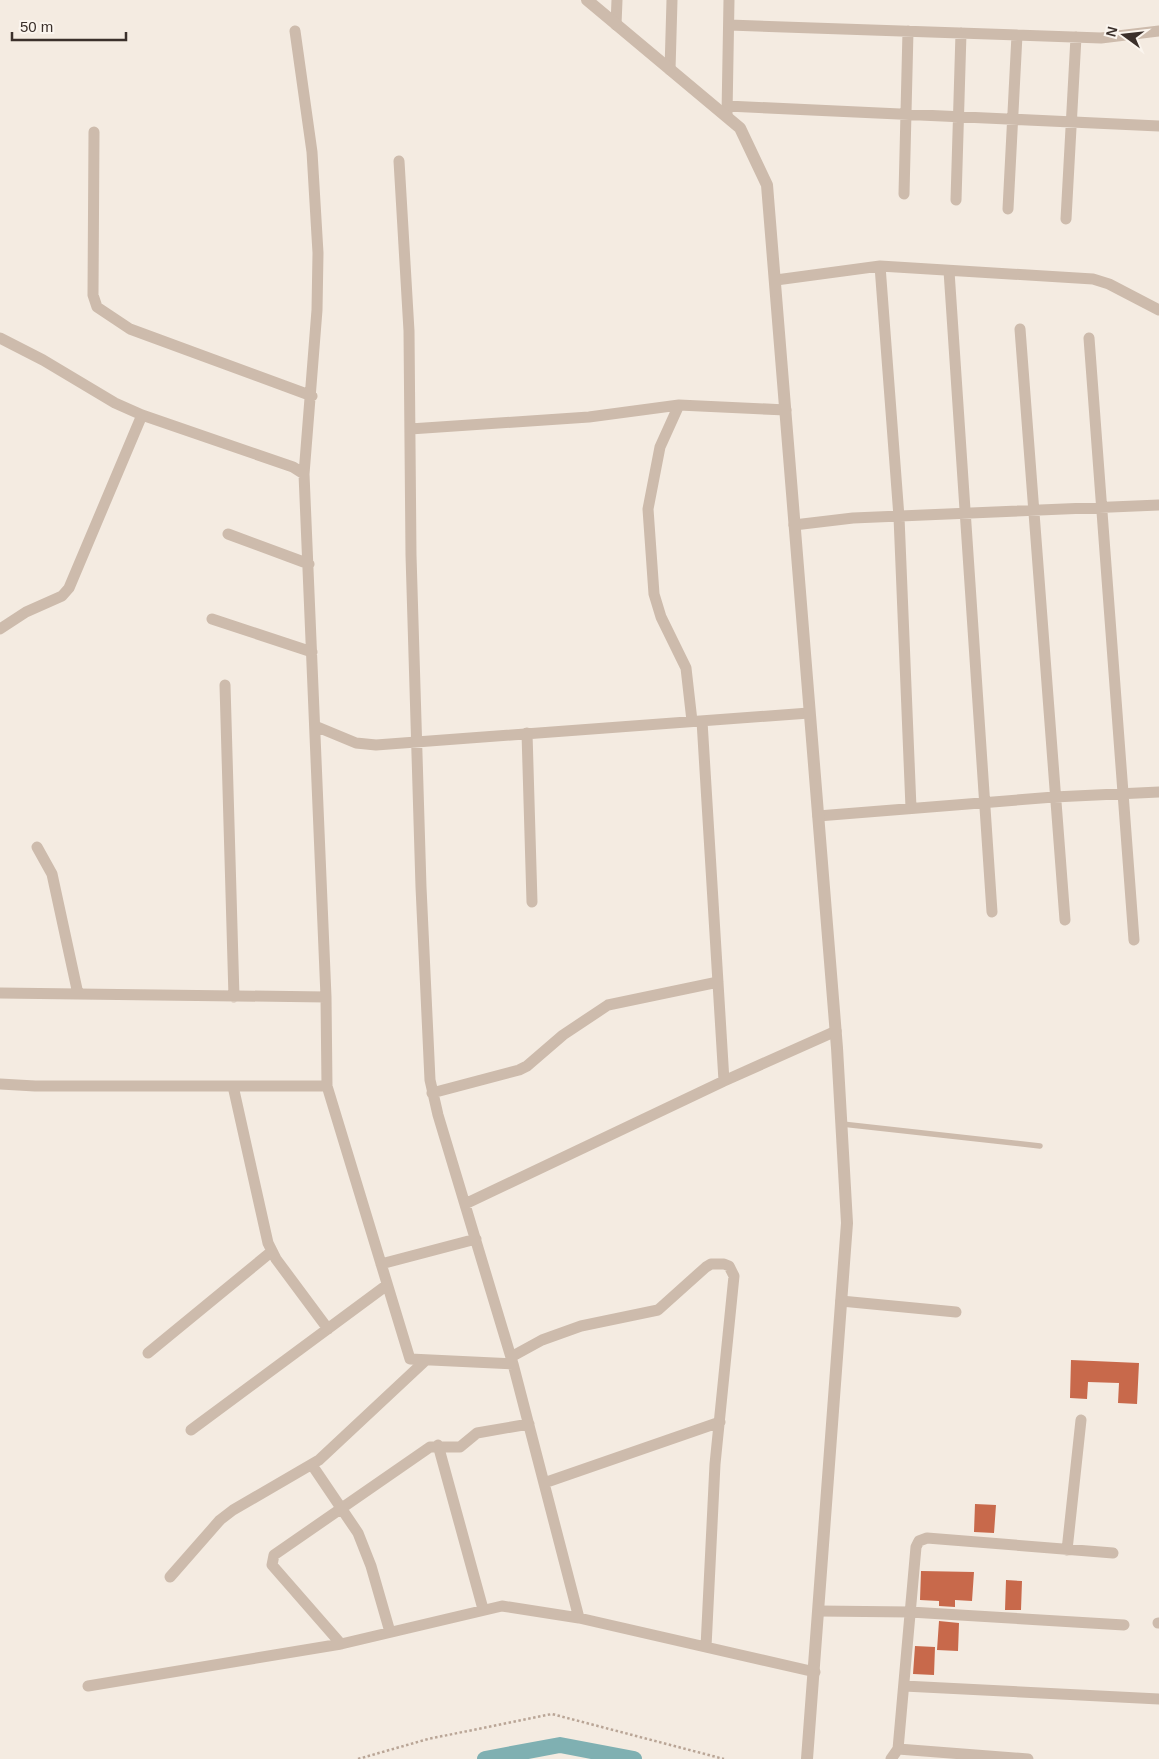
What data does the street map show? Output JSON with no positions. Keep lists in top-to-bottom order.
{
  "scale_bar": "50 m",
  "north": "left"
}
